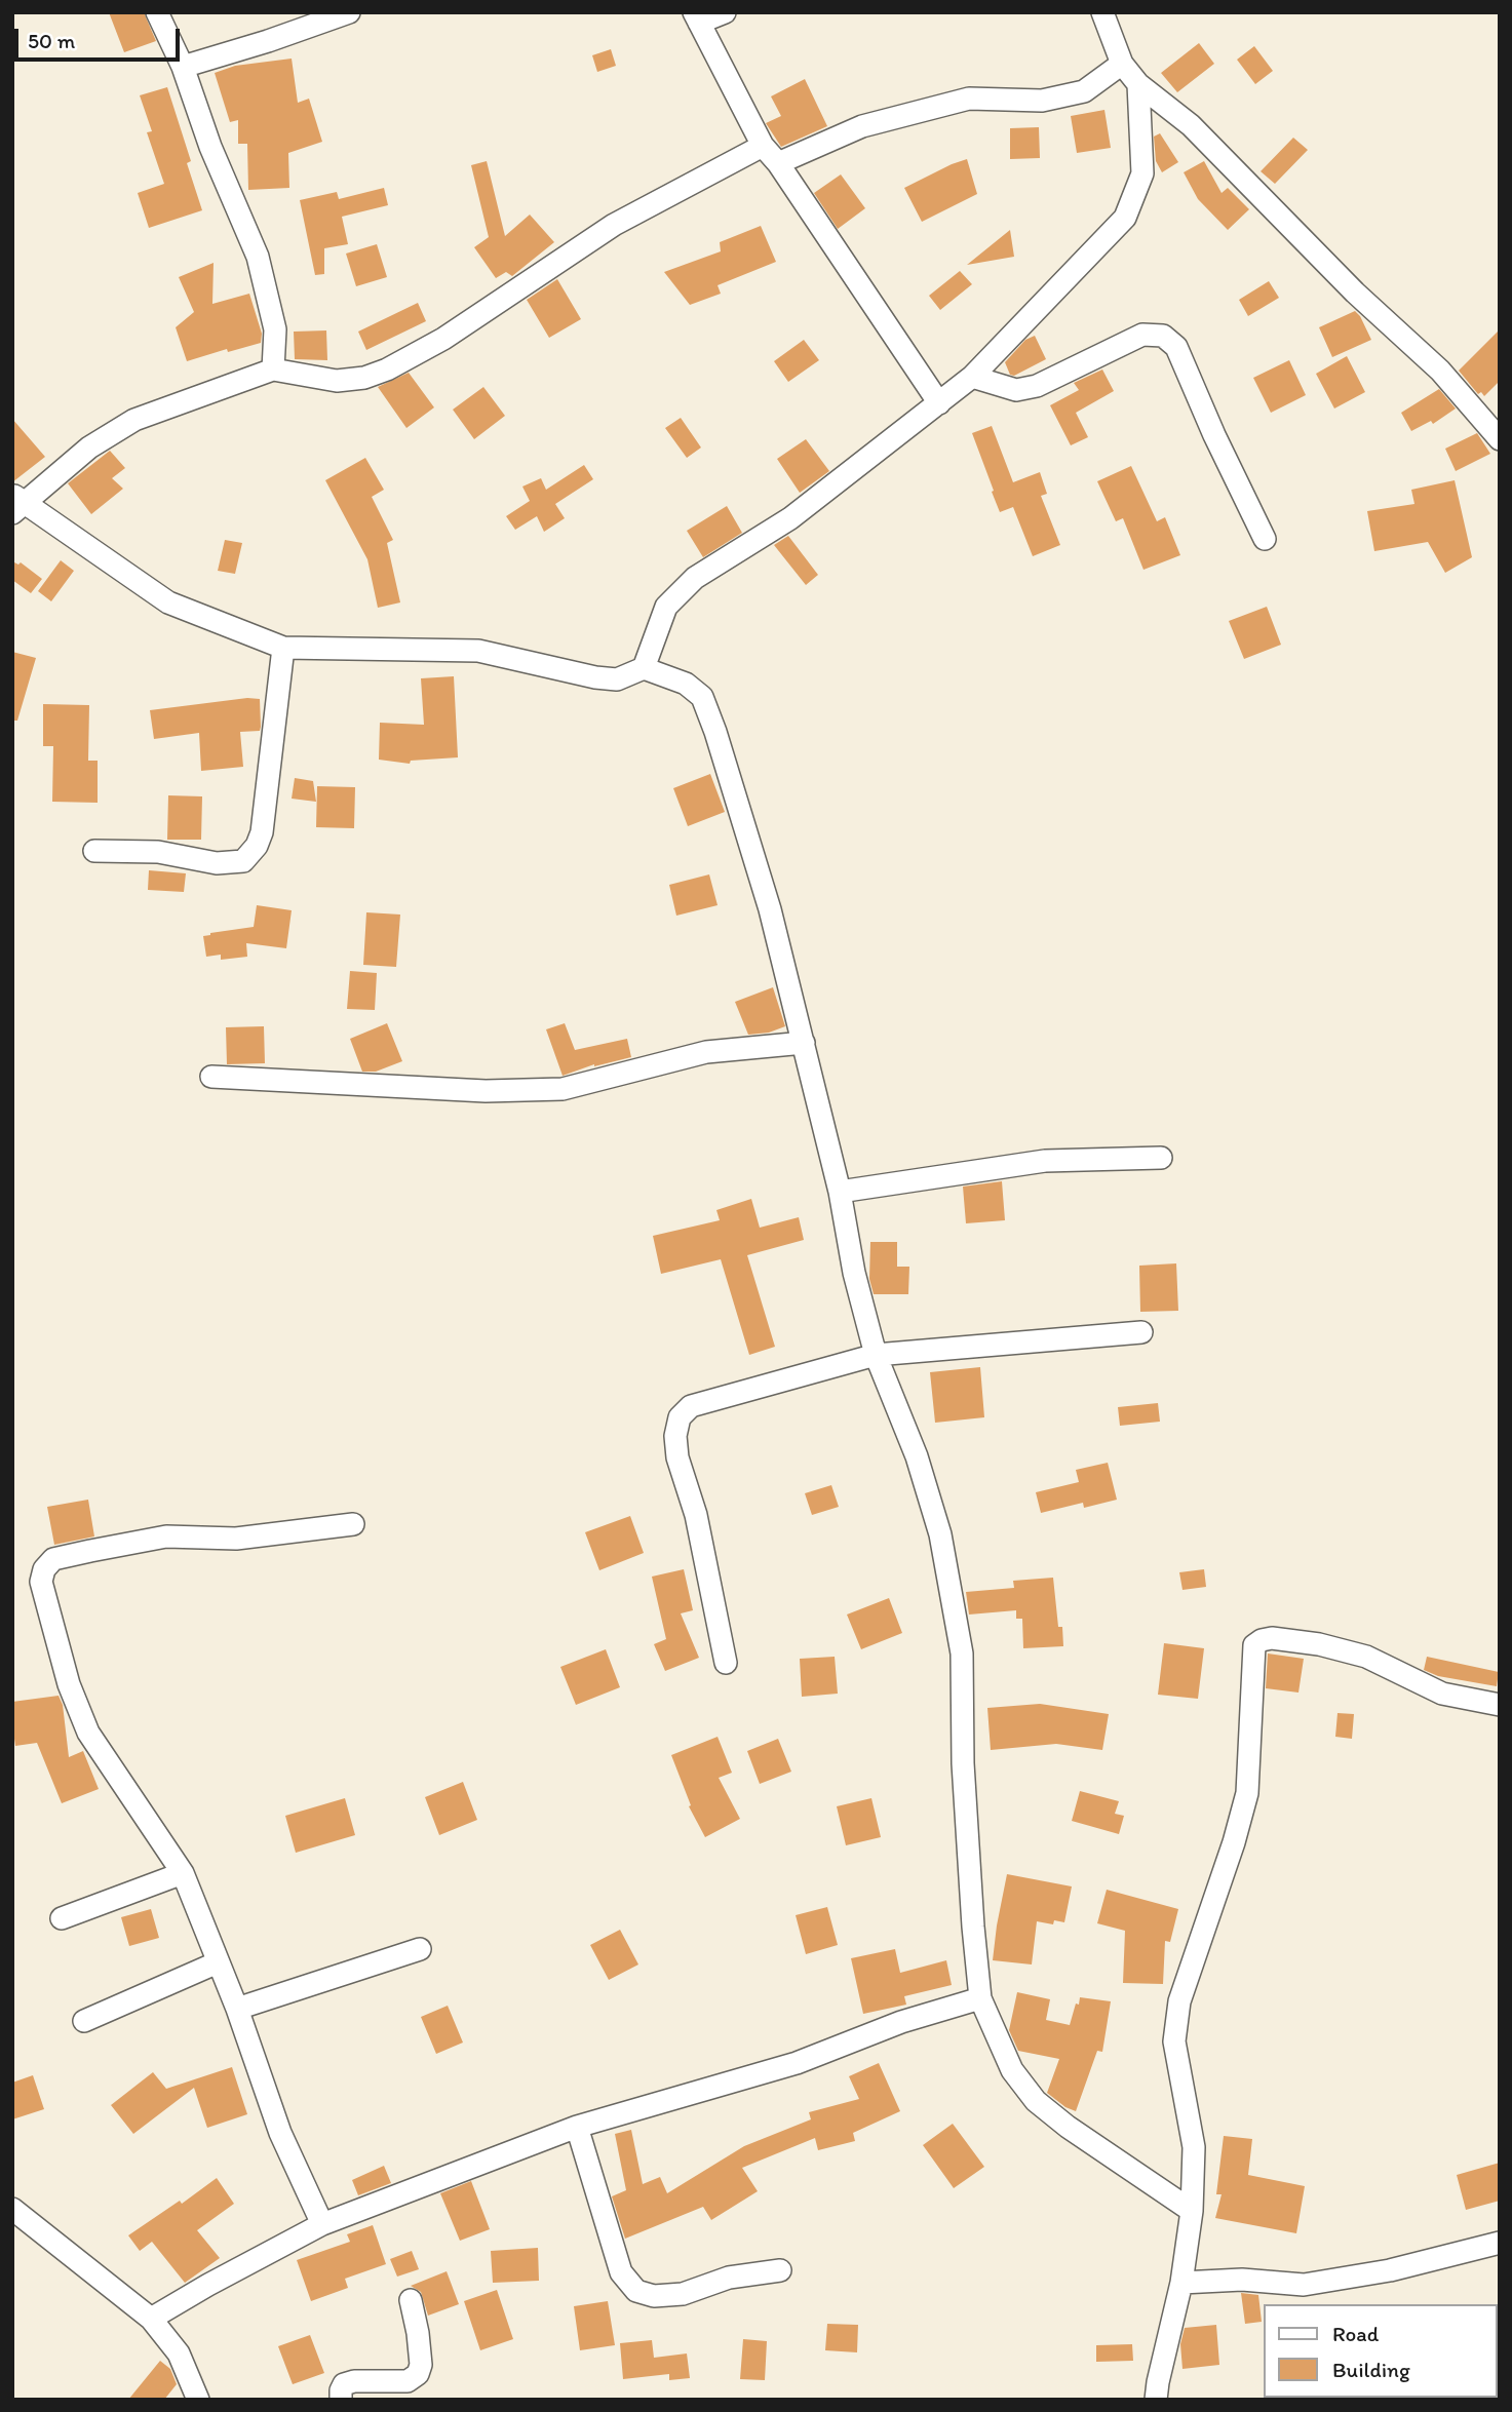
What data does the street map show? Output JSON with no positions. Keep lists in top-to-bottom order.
{
  "legend": ["Road", "Building"],
  "scale_bar": "50 m"
}
